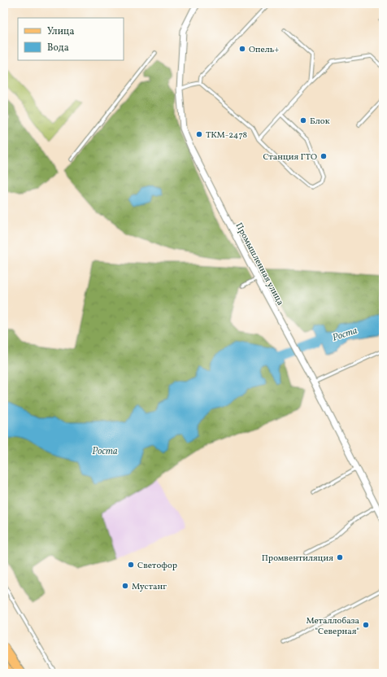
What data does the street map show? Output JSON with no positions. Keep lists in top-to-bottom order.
{
  "streets": {
    "street": ["Промышленная улица"]
  },
  "water": ["Роста"],
  "places": [
    "Опель+",
    "Блок",
    "ТКМ-2478",
    "Станция ГТО",
    "Промвентиляция",
    "Светофор",
    "Мустанг",
    "Металлобаза \"Северная\""
  ],
  "legend": ["Улица", "Вода"]
}
